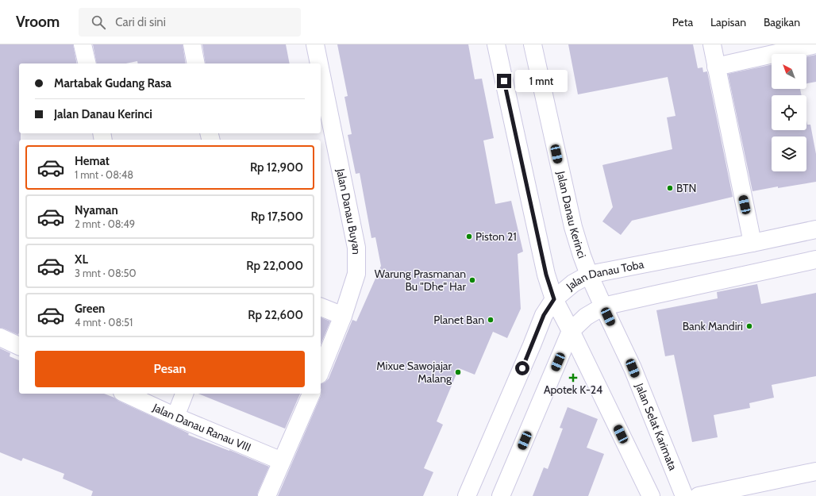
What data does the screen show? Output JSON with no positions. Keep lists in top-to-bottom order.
{
  "streets": {
    "street": [
      "Jalan Danau Buyan",
      "Jalan Danau Kerinci",
      "Jalan Danau Toba",
      "Jalan Danau Ranau VIII",
      "Jalan Selat Karimata"
    ]
  },
  "crossings": [
    ["Jalan Danau Kerinci", "Jalan Danau Toba"],
    ["Jalan Danau Kerinci", "Jalan Selat Karimata"]
  ],
  "places": {
    "other": [
      "BTN",
      "Piston 21",
      "Warung Prasmanan Bu \"Dhe\" Har",
      "Planet Ban",
      "Bank Mandiri",
      "Mixue Sawojajar Malang"
    ],
    "health": ["Apotek K-24"]
  },
  "north": "top left",
  "page": {
    "header": "Vroom",
    "search": "Cari di sini",
    "nav": ["Peta", "Lapisan", "Bagikan"],
    "banner": ["Martabak Gudang Rasa", "Jalan Danau Kerinci"],
    "bubble": "1 mnt",
    "list": [
      {
        "name": "Hemat",
        "note": "1 mnt · 08:48",
        "value": "Rp 12,900"
      },
      {
        "name": "Nyaman",
        "note": "2 mnt · 08:49",
        "value": "Rp 17,500"
      },
      {
        "name": "XL",
        "note": "3 mnt · 08:50",
        "value": "Rp 22,000"
      },
      {
        "name": "Green",
        "note": "4 mnt · 08:51",
        "value": "Rp 22,600"
      }
    ],
    "buttons": "Pesan"
  }
}
